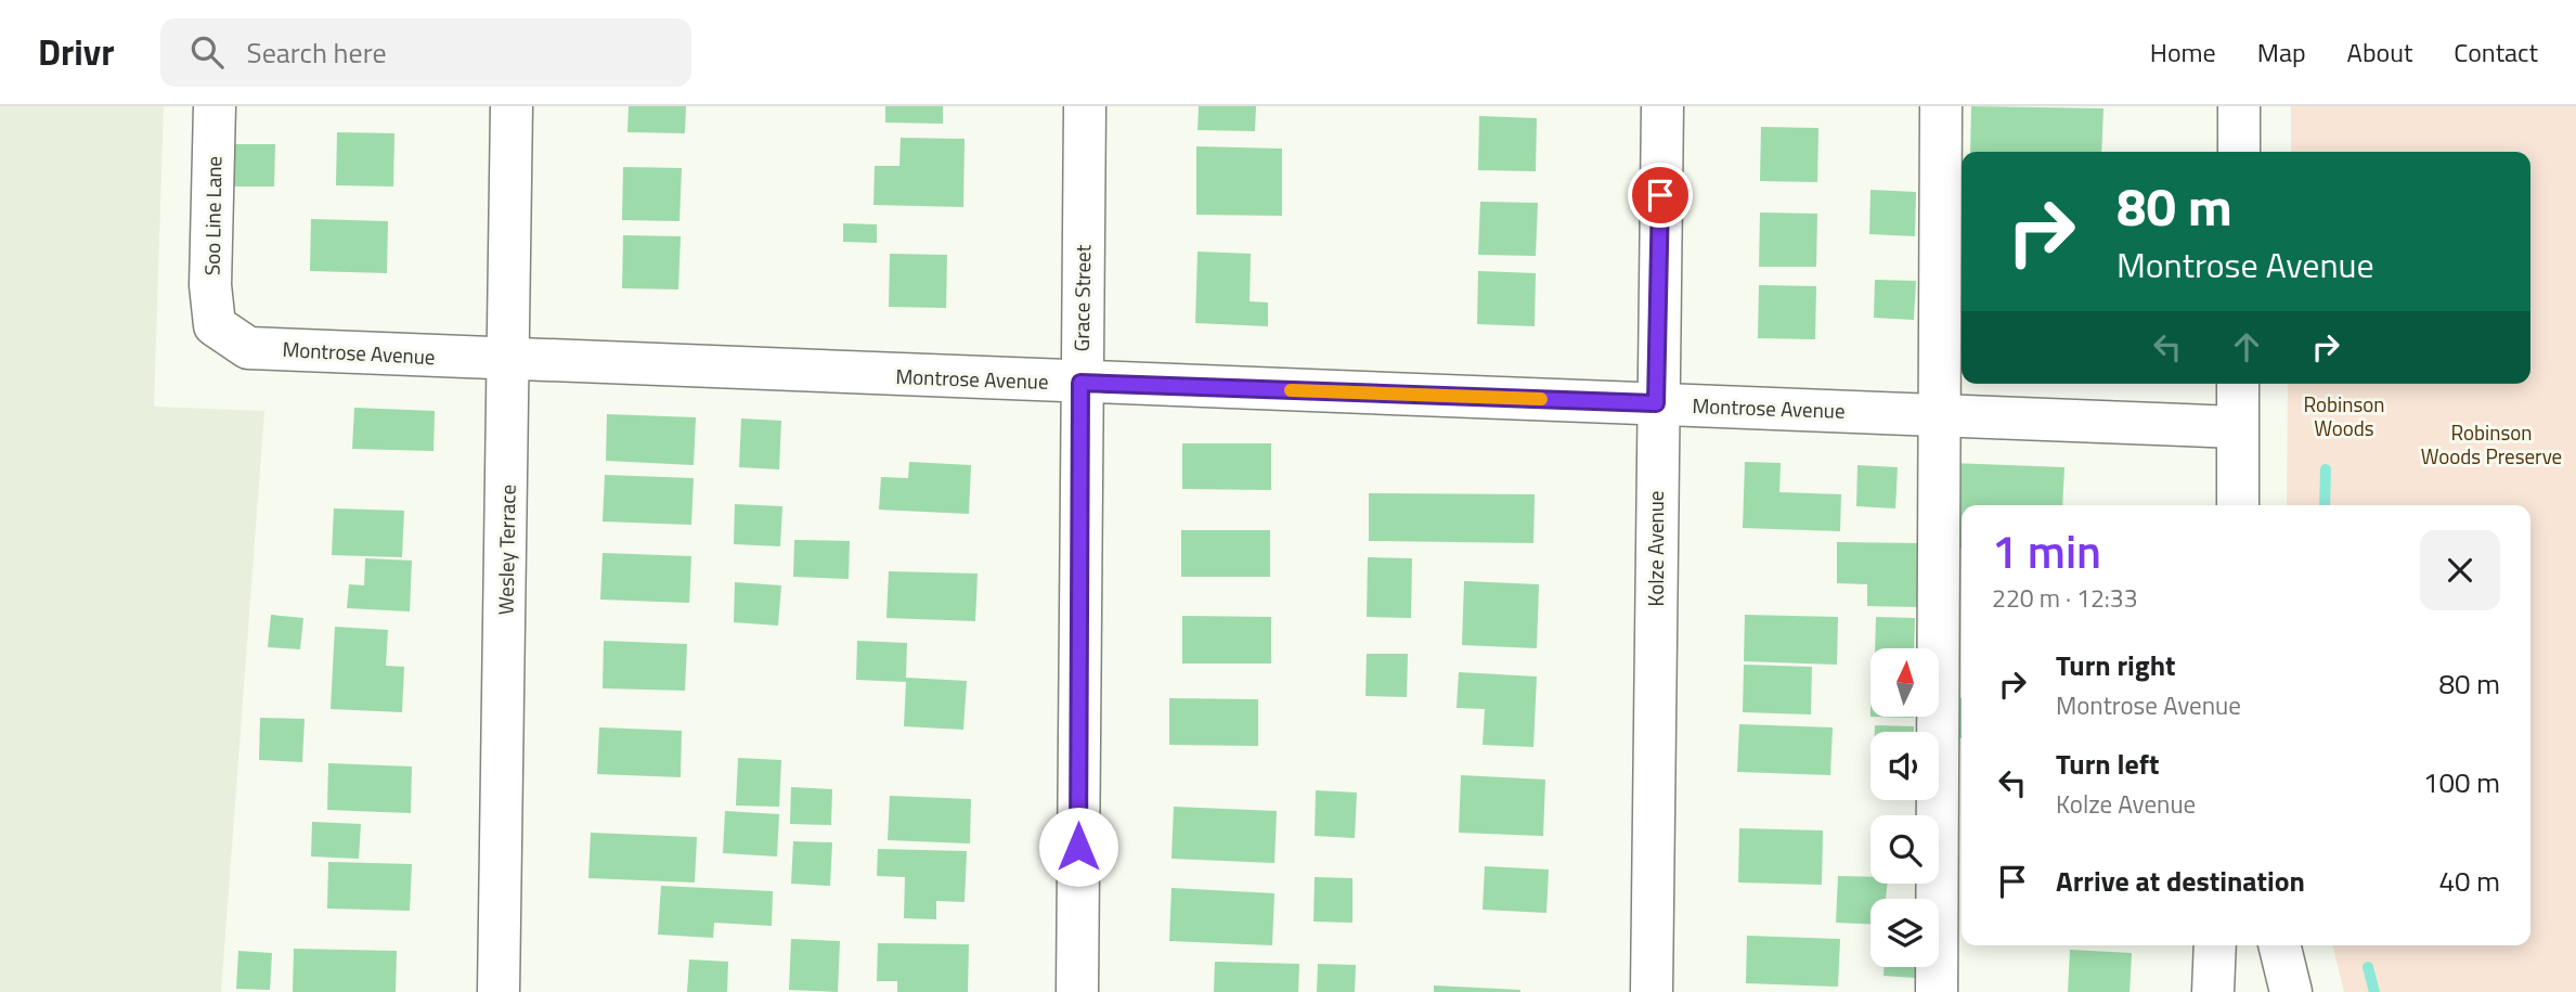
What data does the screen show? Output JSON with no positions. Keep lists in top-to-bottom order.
{
  "streets": {
    "street": [
      "Soo Line Lane",
      "Grace Street",
      "Montrose Avenue",
      "Kolze Avenue",
      "Wesley Terrace"
    ]
  },
  "crossings": [
    ["Soo Line Lane", "Montrose Avenue"],
    ["Grace Street", "Montrose Avenue"],
    ["Montrose Avenue", "Kolze Avenue"],
    ["Montrose Avenue", "Wesley Terrace"]
  ],
  "parks": ["Robinson Woods", "Robinson Woods Preserve"],
  "north": "top",
  "page": {
    "header": "Drivr",
    "search": "Search here",
    "nav": [
      "Home",
      "Map",
      "About",
      "Contact"
    ],
    "turn": ["80 m", "Montrose Avenue"],
    "heading": ["1 min", "220 m · 12:33"],
    "list": [
      {
        "name": "Turn right",
        "note": "Montrose Avenue",
        "value": "80 m"
      },
      {
        "name": "Turn left",
        "note": "Kolze Avenue",
        "value": "100 m"
      },
      {
        "name": "Arrive at destination",
        "value": "40 m"
      }
    ]
  }
}
